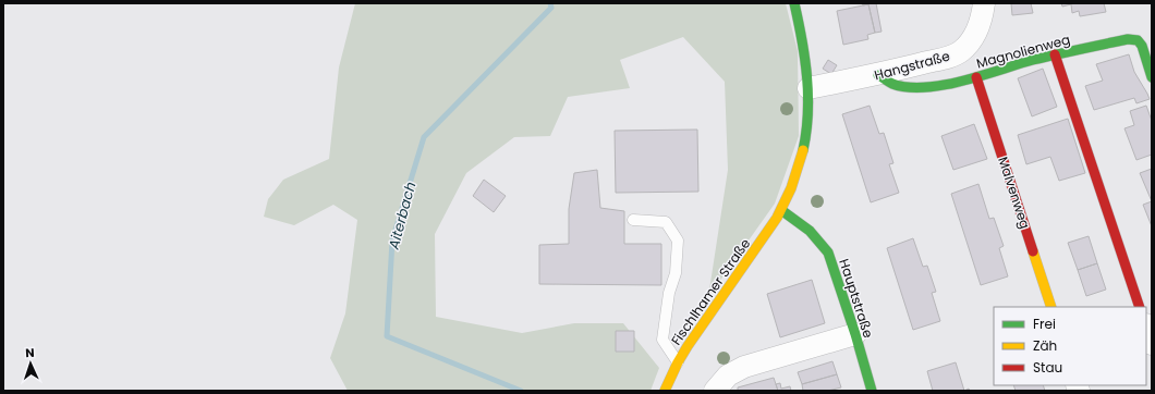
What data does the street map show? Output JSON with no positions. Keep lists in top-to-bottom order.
{
  "streets": {
    "street": [
      "Magnolienweg",
      "Hangstraße",
      "Malvenweg",
      "Fischlhamer Straße",
      "Hauptstraße"
    ]
  },
  "crossings": [
    ["Magnolienweg", "Hangstraße"],
    ["Magnolienweg", "Malvenweg"],
    ["Fischlhamer Straße", "Hauptstraße"]
  ],
  "water": ["Aiterbach"],
  "legend": ["Frei", "Zäh", "Stau"],
  "north": "top"
}
